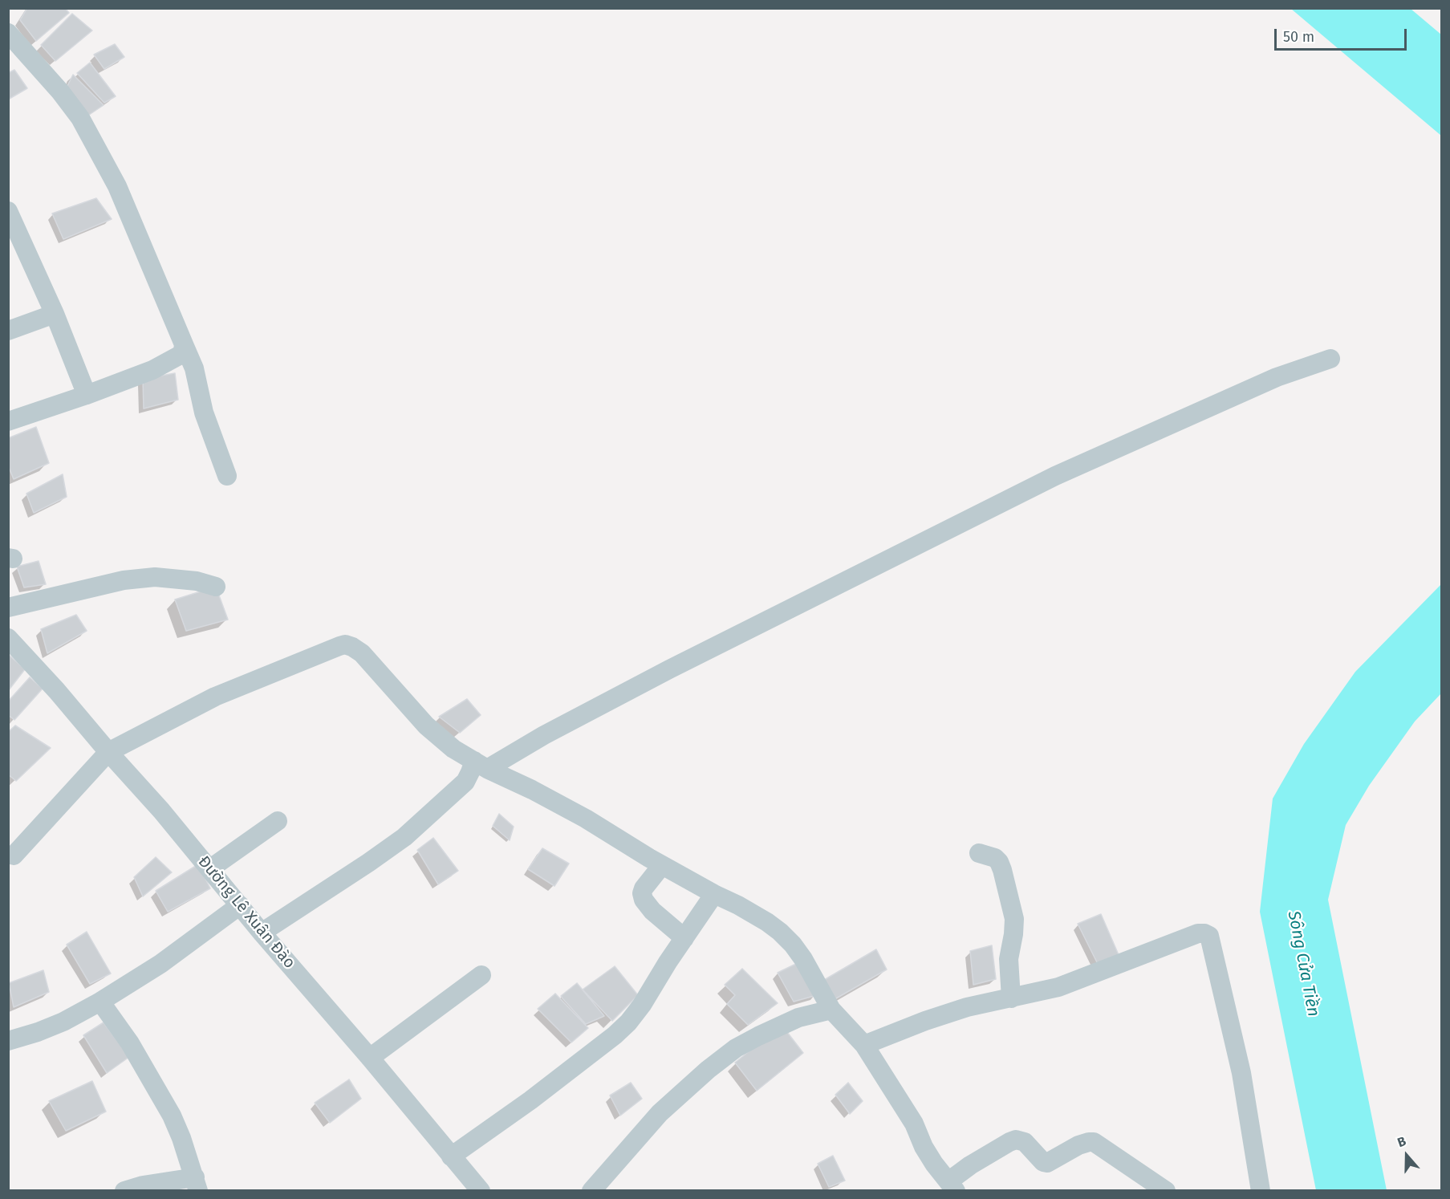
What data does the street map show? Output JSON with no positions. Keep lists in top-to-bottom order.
{
  "streets": {
    "street": ["Đường Lê Xuân Đào"]
  },
  "water": ["Sông Cửa Tiền"],
  "scale_bar": "50 m",
  "north": "top"
}
